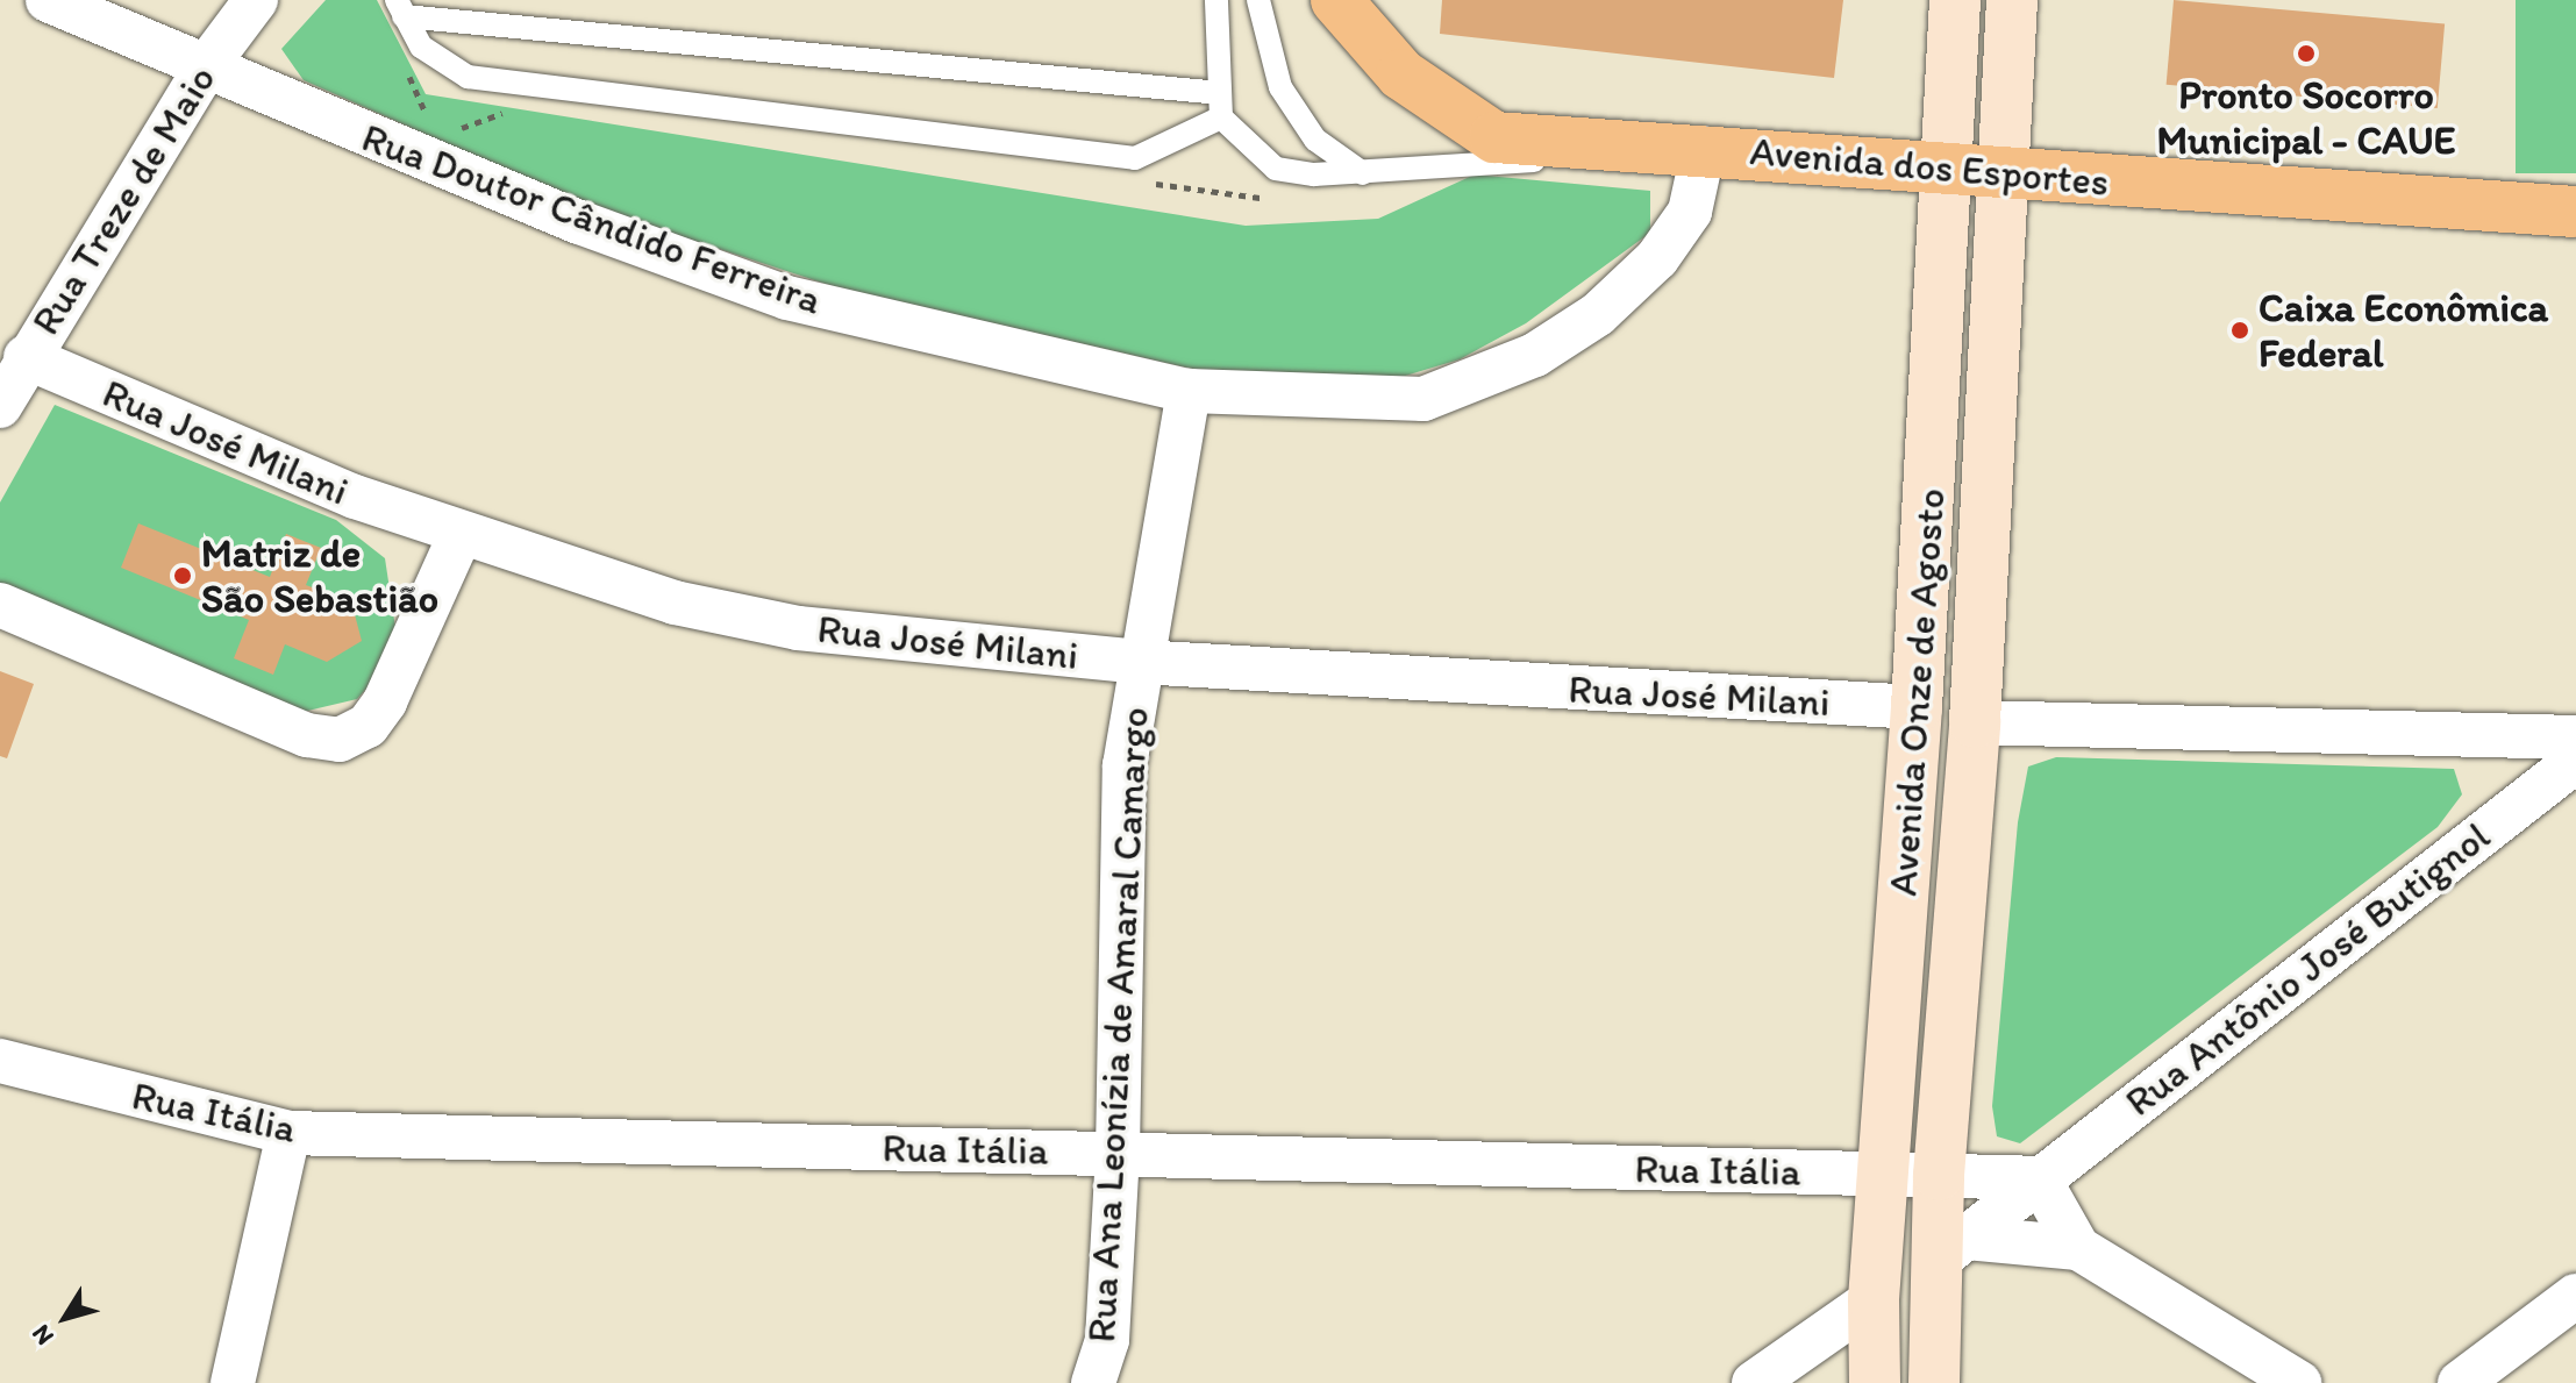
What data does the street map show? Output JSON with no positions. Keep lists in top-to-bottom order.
{
  "streets": {
    "main road": ["Avenida dos Esportes", "Avenida Onze de Agosto"],
    "street": [
      "Rua Treze de Maio",
      "Rua Doutor Cândido Ferreira",
      "Rua José Milani",
      "Rua Antônio José Butignol",
      "Rua Ana Leonízia de Amaral Camargo",
      "Rua Itália"
    ]
  },
  "crossings": [
    ["Avenida dos Esportes", "Rua Doutor Cândido Ferreira"],
    ["Avenida dos Esportes", "Avenida Onze de Agosto"],
    ["Rua Treze de Maio", "Rua Doutor Cândido Ferreira"],
    ["Rua Treze de Maio", "Rua José Milani"],
    ["Rua Doutor Cândido Ferreira", "Rua Ana Leonízia de Amaral Camargo"],
    ["Rua José Milani", "Avenida Onze de Agosto"],
    ["Rua José Milani", "Rua Ana Leonízia de Amaral Camargo"],
    ["Avenida Onze de Agosto", "Rua Antônio José Butignol"],
    ["Avenida Onze de Agosto", "Rua Itália"],
    ["Rua Antônio José Butignol", "Rua Itália"],
    ["Rua Ana Leonízia de Amaral Camargo", "Rua Itália"]
  ],
  "places": ["Pronto Socorro Municipal - CAUE", "Caixa Econômica Federal", "Matriz de São Sebastião"],
  "north": "bottom left"
}
